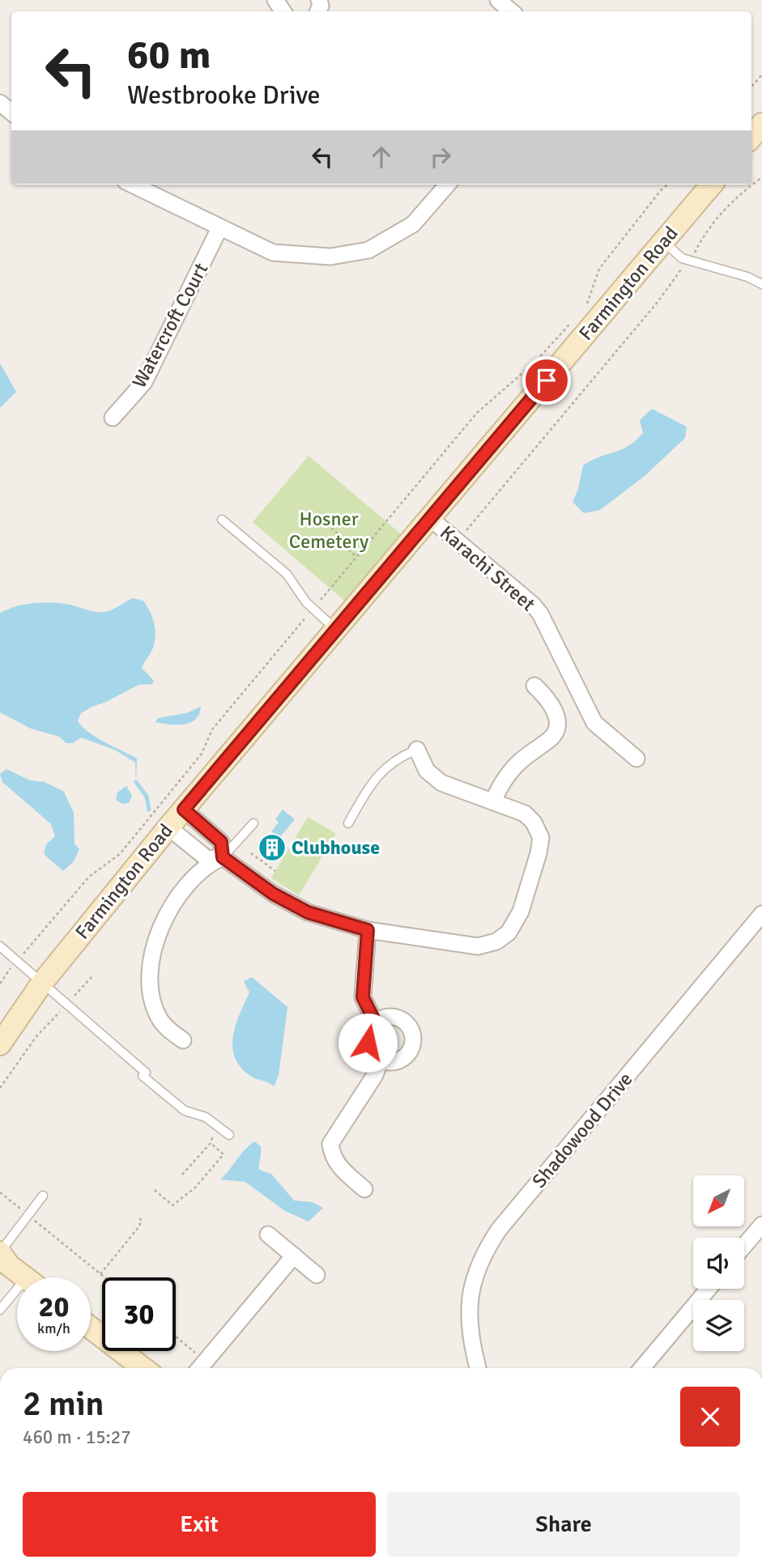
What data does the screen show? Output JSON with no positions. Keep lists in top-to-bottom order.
{
  "streets": {
    "street": [
      "Farmington Road",
      "Watercroft Court",
      "Karachi Street",
      "Shadowood Drive"
    ]
  },
  "crossings": [
    ["Farmington Road", "Karachi Street"]
  ],
  "parks": ["Hosner Cemetery"],
  "places": {
    "building": ["Clubhouse"]
  },
  "north": "bottom left",
  "page": {
    "turn": ["60 m", "Westbrooke Drive"],
    "speed": "20 km/h",
    "limit": "30",
    "heading": ["2 min", "460 m · 15:27"],
    "buttons": ["Exit", "Share"]
  }
}
